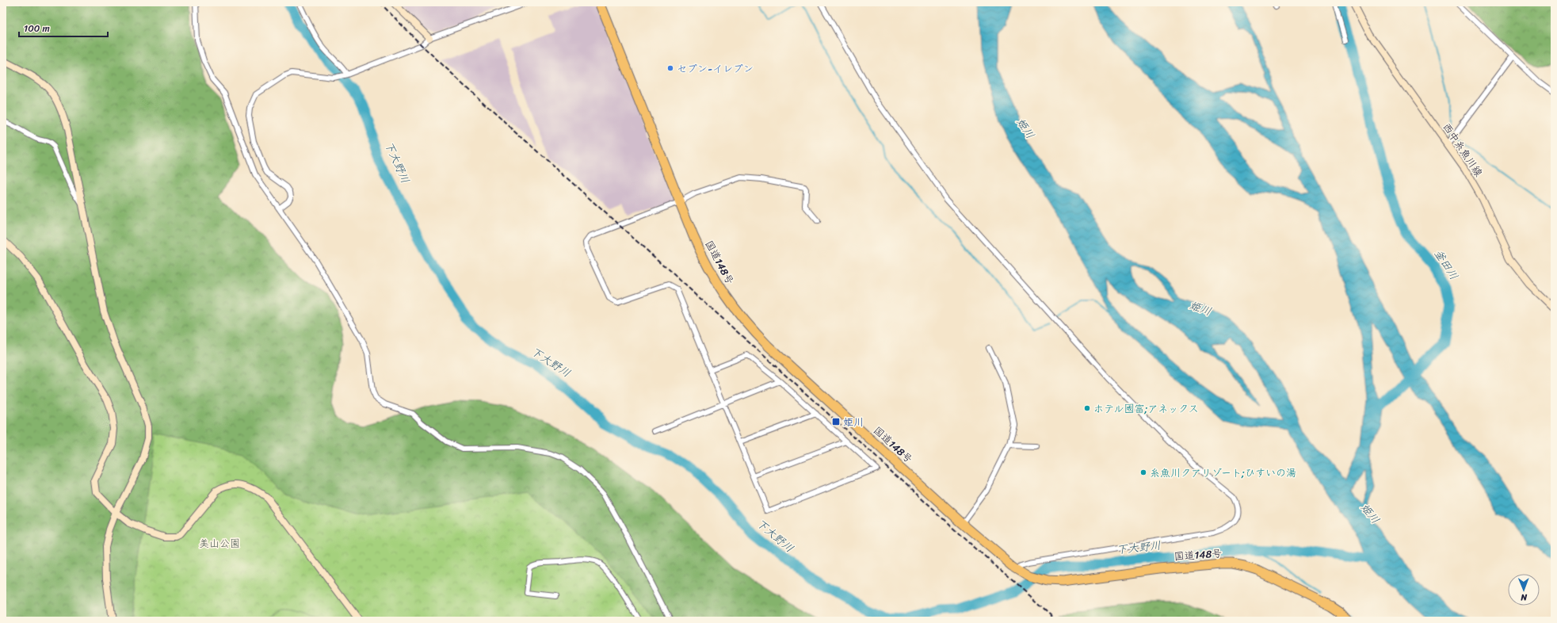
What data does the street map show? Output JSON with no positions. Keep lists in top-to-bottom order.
{
  "streets": {
    "highway": ["国道148号"],
    "street": ["西中糸魚川線"]
  },
  "water": ["姫川", "下大野川", "釜田川"],
  "parks": ["美山公園"],
  "places": {
    "other": ["セブン-イレブン", "ホテル國富;アネックス", "糸魚川クアリゾート;ひすいの湯"],
    "transit": ["姫川"]
  },
  "scale_bar": "100 m",
  "north": "bottom"
}
